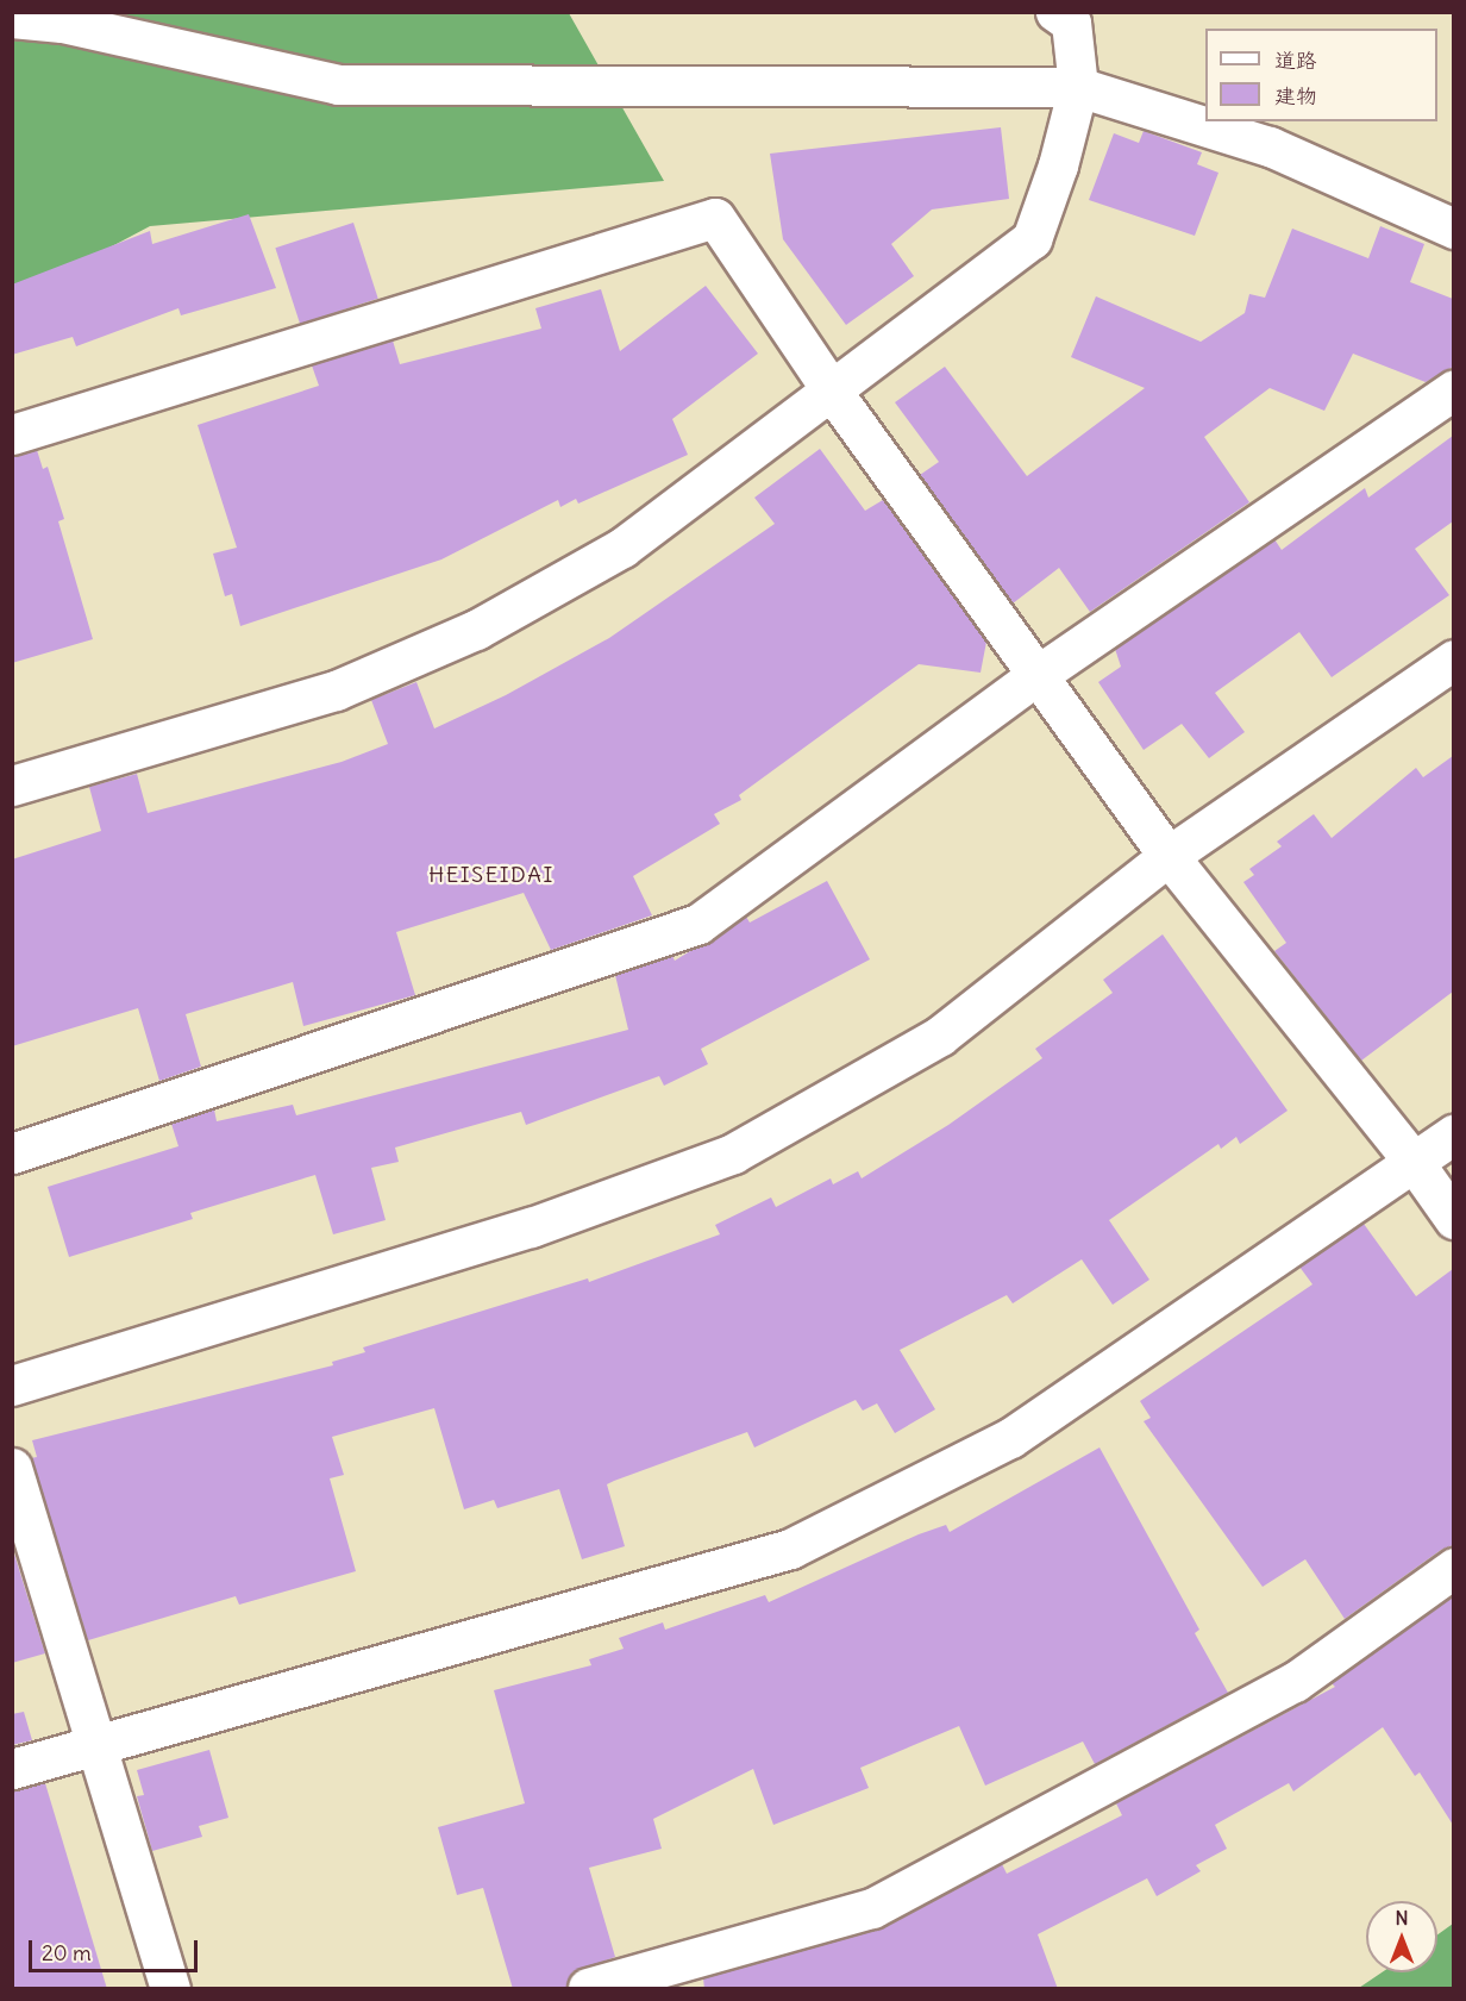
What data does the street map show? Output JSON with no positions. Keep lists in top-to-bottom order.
{
  "districts": ["HEISEIDAI"],
  "legend": ["道路", "建物"],
  "scale_bar": "20 m",
  "north": "top"
}
